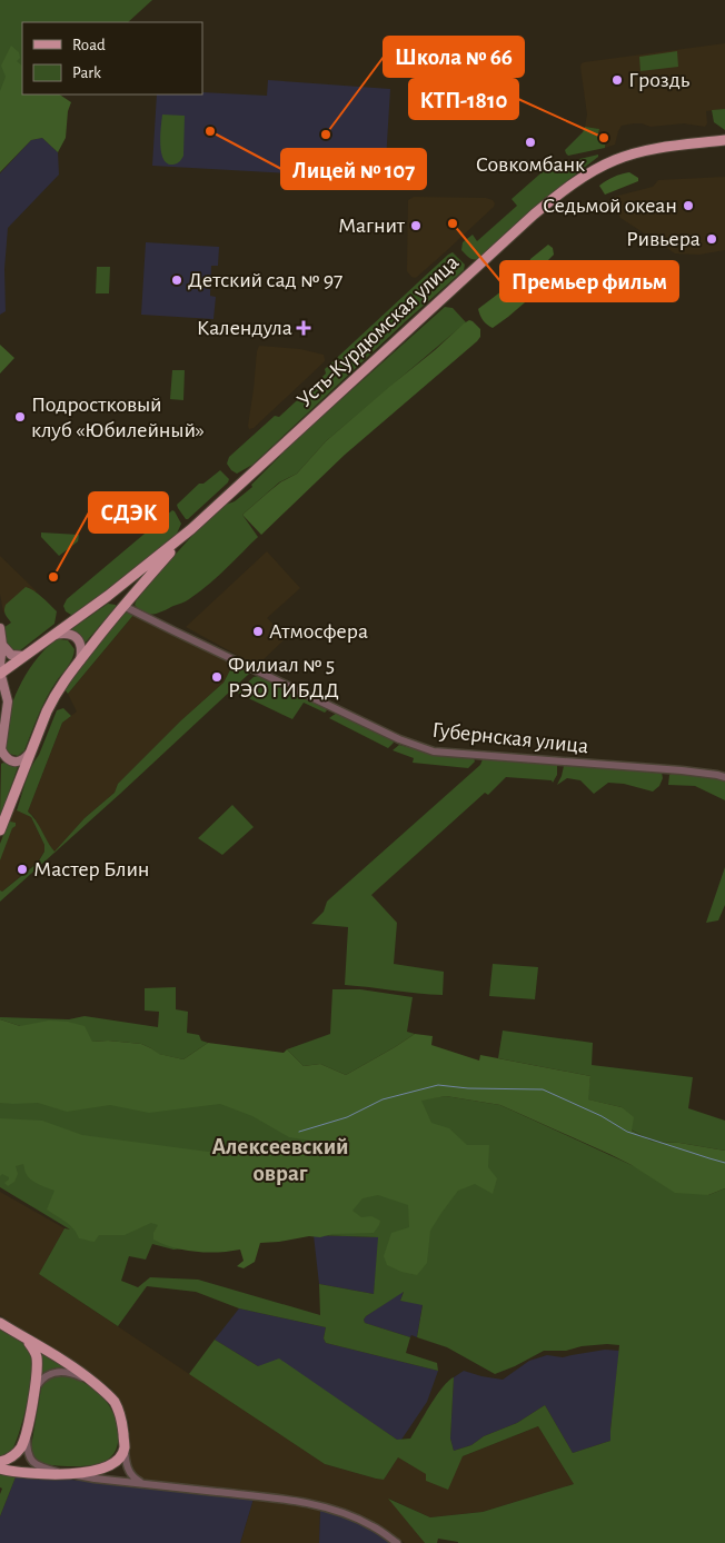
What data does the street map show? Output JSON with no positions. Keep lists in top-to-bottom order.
{
  "streets": {
    "main road": ["Усть-Курдюмская улица"],
    "street": ["Губернская улица"]
  },
  "crossings": [
    ["Усть-Курдюмская улица", "Губернская улица"]
  ],
  "districts": ["Алексеевский овраг"],
  "places": {
    "other": [
      "Гроздь",
      "Лицей № 107",
      "Школа № 66",
      "КТП-1810",
      "Совкомбанк",
      "Седьмой океан",
      "Премьер фильм",
      "Магнит",
      "Ривьера",
      "Детский сад № 97",
      "Подростковый клуб «Юбилейный»",
      "СДЭК",
      "Атмосфера",
      "Филиал № 5 РЭО ГИБДД",
      "Мастер Блин"
    ],
    "health": ["Календула"]
  },
  "legend": ["Road", "Park"]
}
